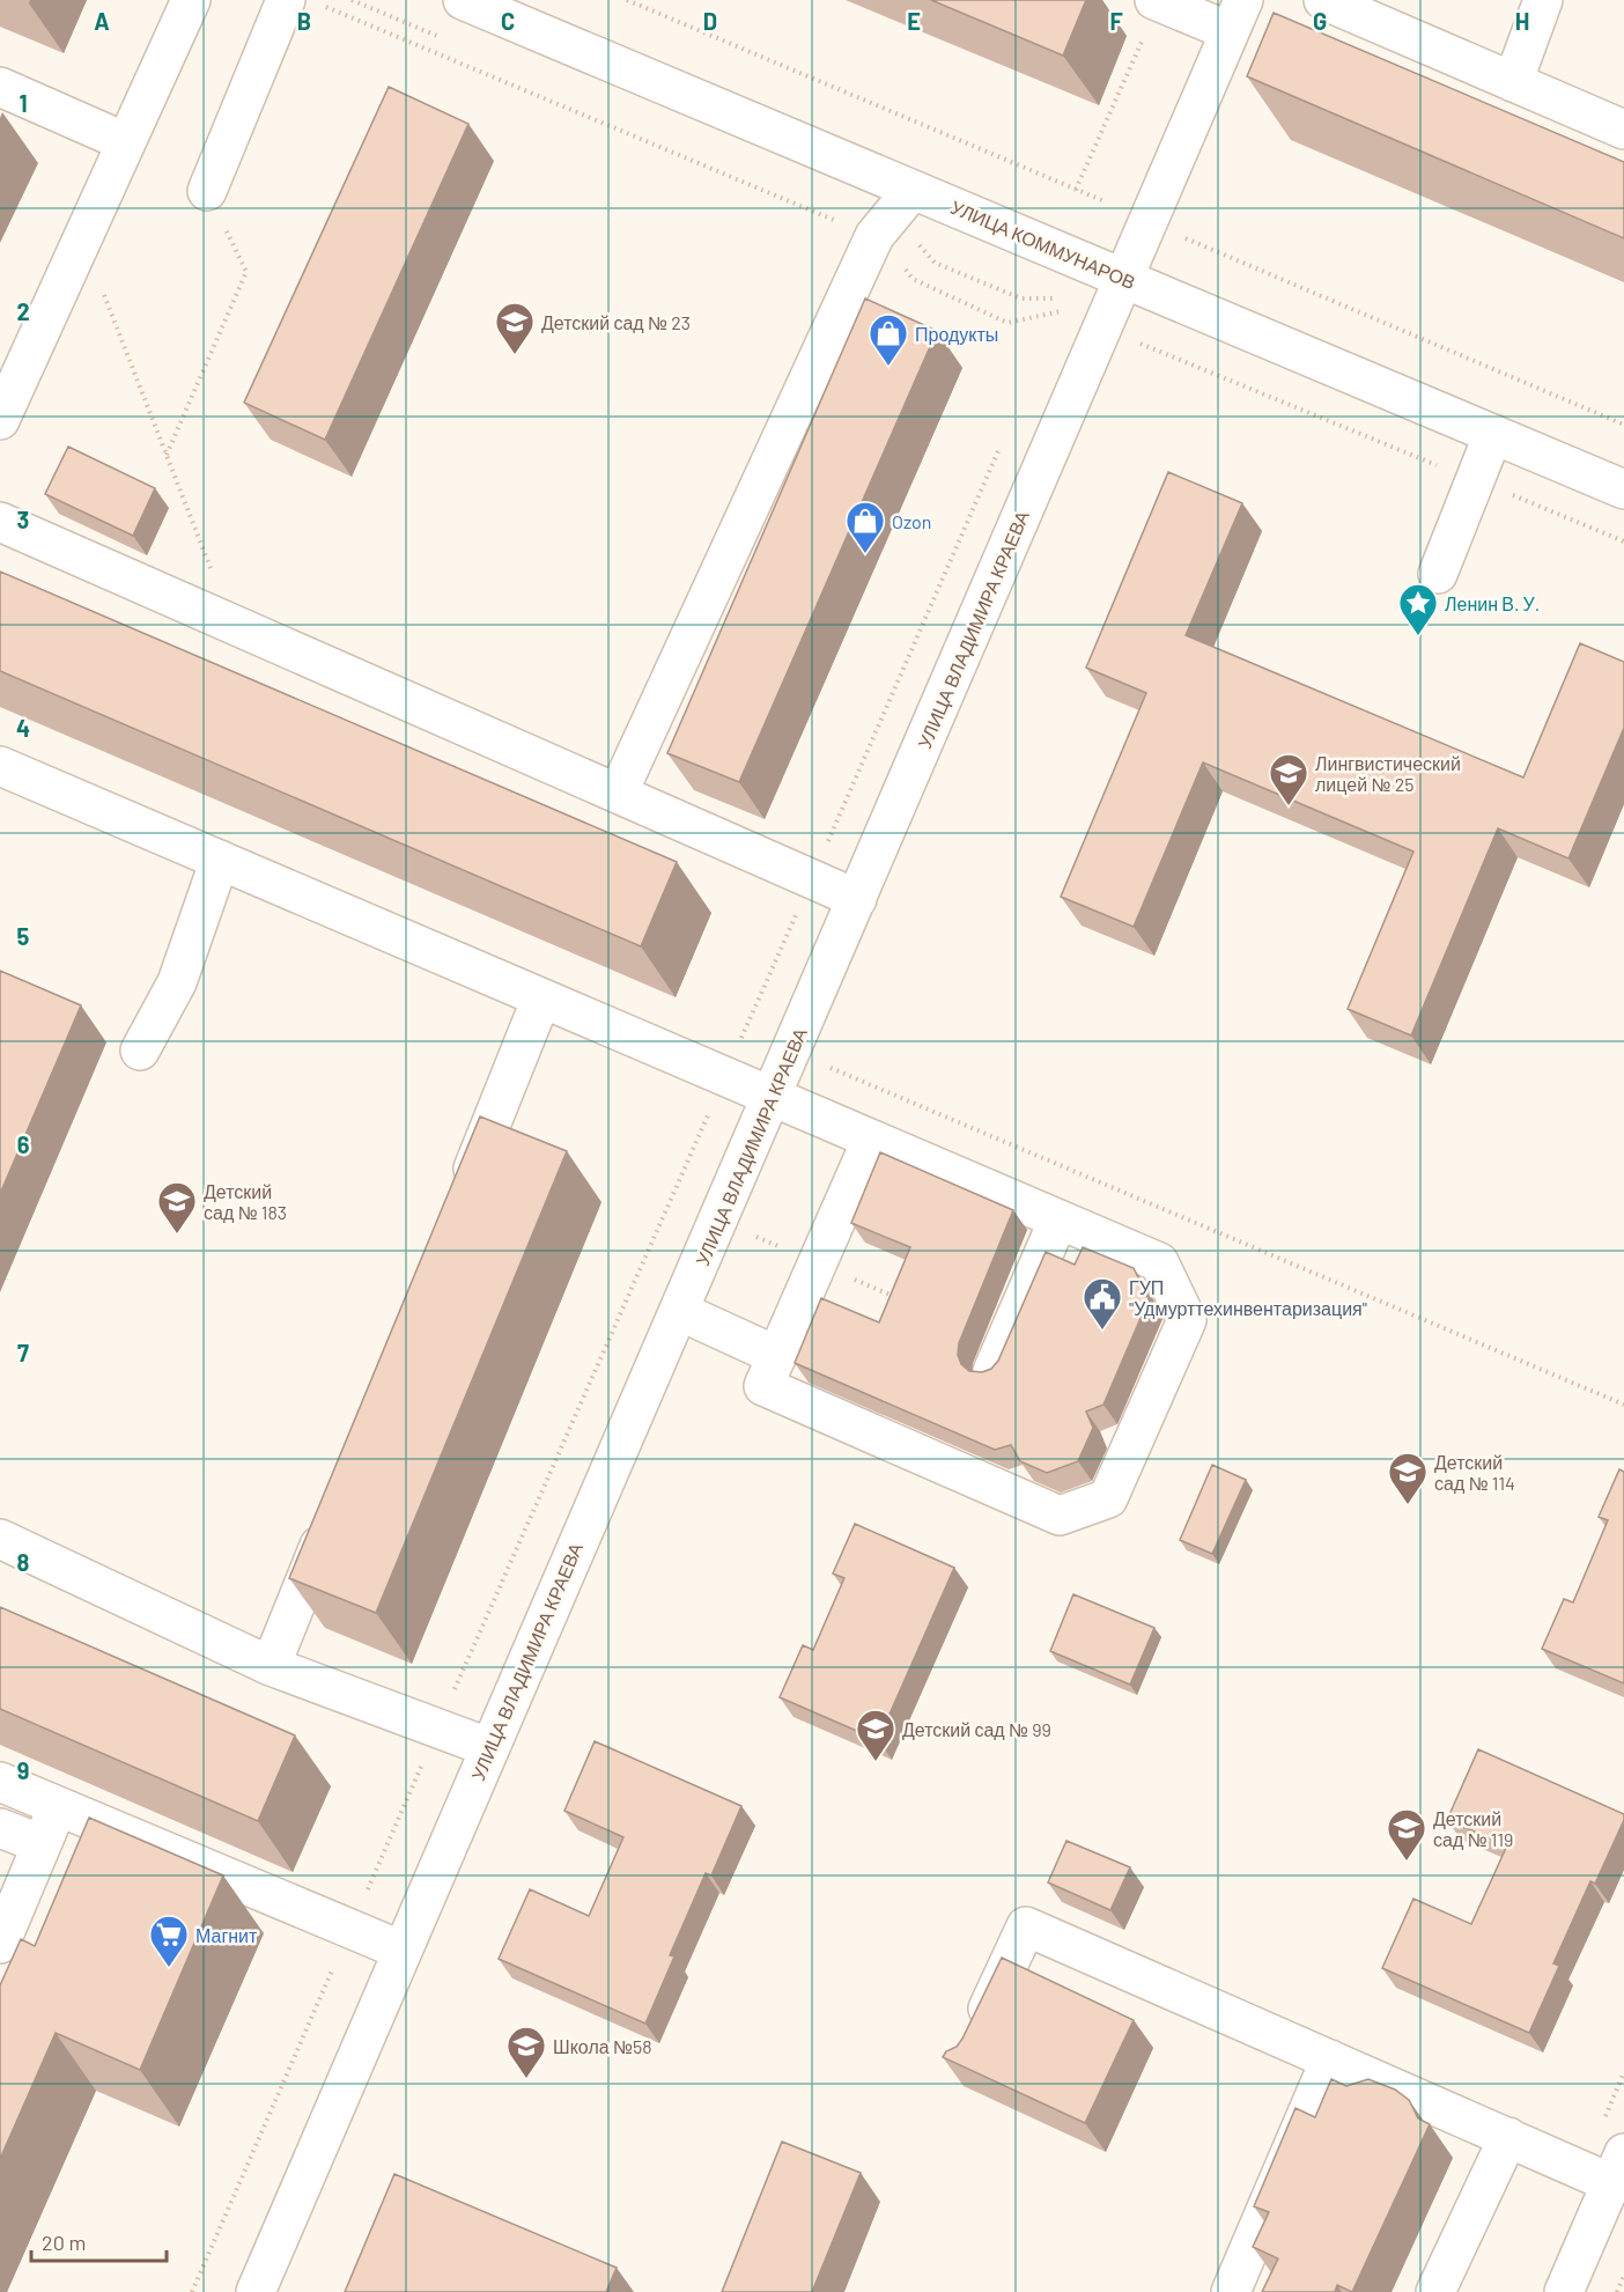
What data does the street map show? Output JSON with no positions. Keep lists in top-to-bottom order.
{
  "streets": {
    "street": ["УЛИЦА КОММУНАРОВ", "УЛИЦА ВЛАДИМИРА КРАЕВА"]
  },
  "crossings": [
    ["УЛИЦА КОММУНАРОВ", "УЛИЦА ВЛАДИМИРА КРАЕВА"]
  ],
  "places": {
    "school or university": [
      "Детский сад № 23",
      "Лингвистический лицей № 25",
      "Детский сад № 183",
      "Детский сад № 114",
      "Детский сад № 99",
      "Детский сад № 119",
      "Школа №58"
    ],
    "shop": ["Продукты", "Ozon"],
    "place": ["Ленин В. У."],
    "public building": ["ГУП \"Удмурттехинвентаризация\""],
    "supermarket": ["Магнит"]
  },
  "scale_bar": "20 m",
  "grid": {
    "columns": [
      "A",
      "B",
      "C",
      "D",
      "E",
      "F",
      "G",
      "H"
    ],
    "rows": [
      "1",
      "2",
      "3",
      "4",
      "5",
      "6",
      "7",
      "8",
      "9"
    ]
  }
}
